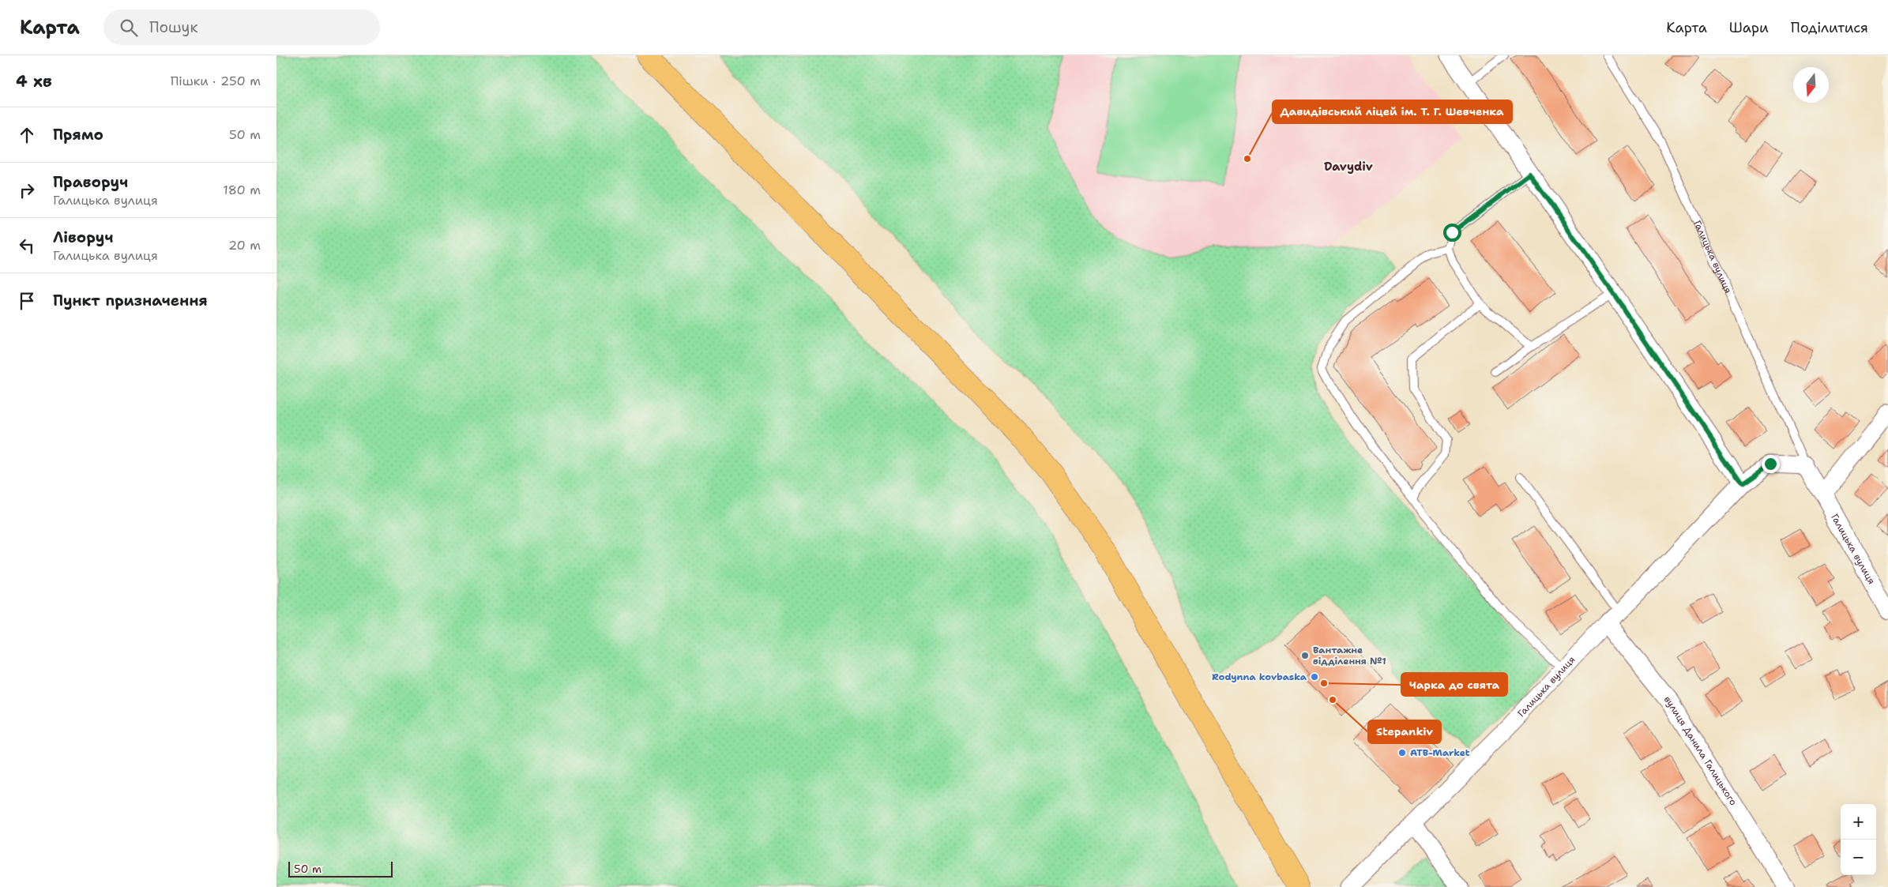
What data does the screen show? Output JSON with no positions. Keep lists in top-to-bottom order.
{
  "streets": {
    "street": ["Галицька вулиця", "вулиця Данила Галицького"]
  },
  "crossings": [
    ["Галицька вулиця", "вулиця Данила Галицького"]
  ],
  "districts": ["Davydiv"],
  "places": [
    "Давидівський ліцей ім. Т. Г. Шевченка",
    "Вантажне відділення №1",
    "Rodynna kovbaska",
    "Чарка до свята",
    "Stepankiv",
    "ATB-Market"
  ],
  "scale_bar": "50 m",
  "north": "bottom",
  "page": {
    "header": "Карта",
    "search": "Пошук",
    "nav": ["Карта", "Шари", "Поділитися"],
    "heading": ["4 хв", "Пішки · 250 m"],
    "list": [
      ["Прямо", "50 m"],
      ["Праворуч", "Галицька вулиця", "180 m"],
      ["Ліворуч", "Галицька вулиця", "20 m"],
      "Пункт призначення"
    ],
    "map_buttons": ["+", "−"],
    "scale": "50 m"
  }
}
